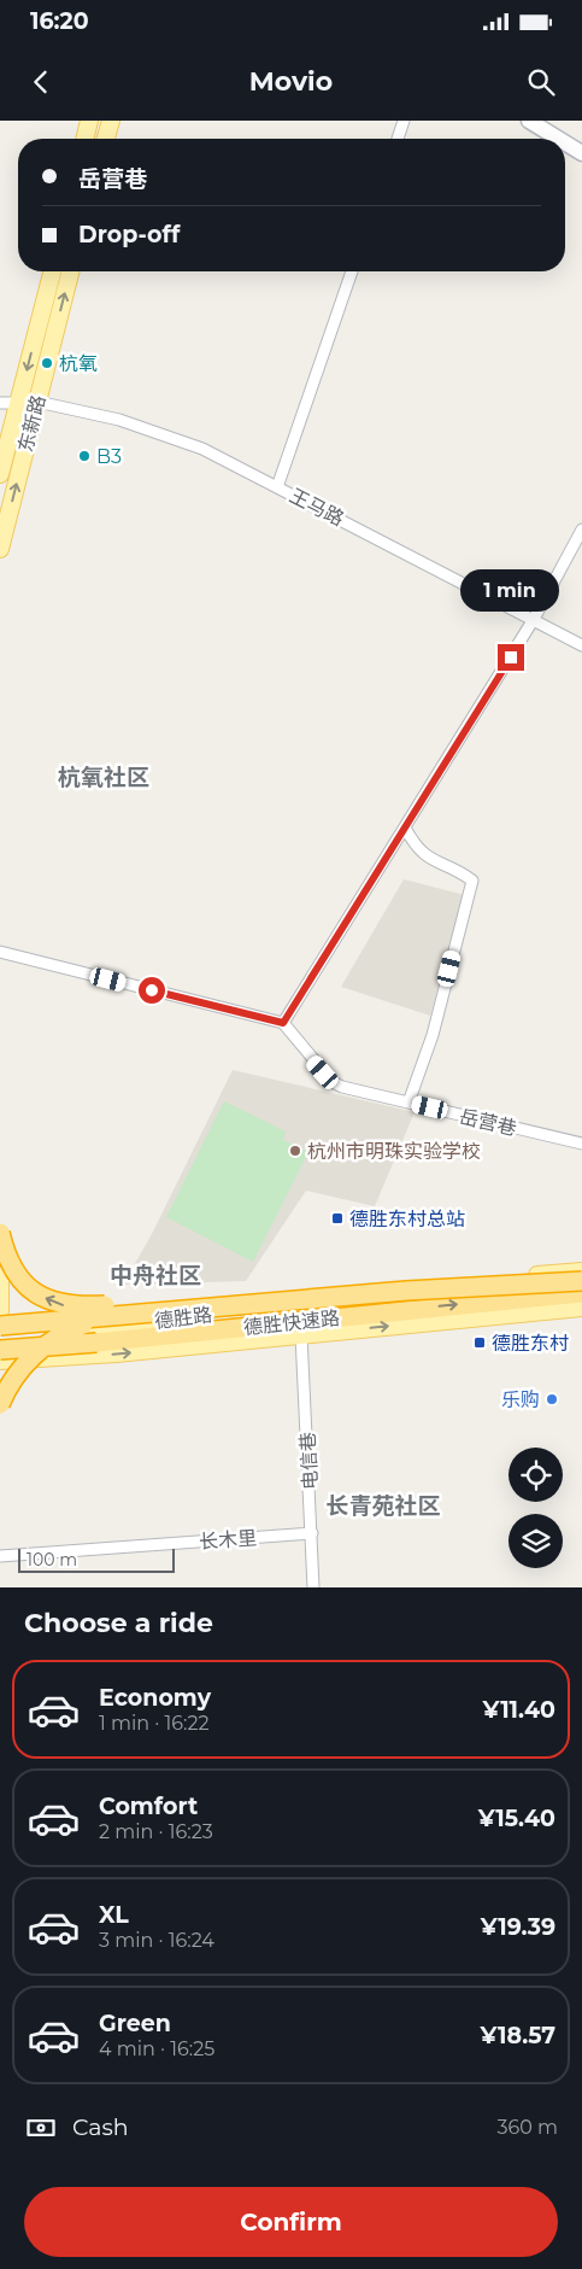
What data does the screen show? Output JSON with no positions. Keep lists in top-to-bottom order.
{
  "streets": {
    "highway": ["德胜快速路"],
    "main road": ["东新路", "德胜路"],
    "street": [
      "王马路",
      "岳营巷",
      "电信巷",
      "长木里"
    ]
  },
  "crossings": [
    ["东新路", "王马路"],
    ["德胜路", "电信巷"],
    ["电信巷", "长木里"]
  ],
  "districts": ["杭氧社区", "中舟社区", "长青苑社区"],
  "places": {
    "other": [
      "杭氧",
      "B3",
      "杭州市明珠实验学校",
      "乐购"
    ],
    "transit": ["德胜东村总站", "德胜东村"]
  },
  "scale_bar": "100 m",
  "page": {
    "status": "16:20",
    "header": "Movio",
    "banner": ["岳营巷", "Drop-off"],
    "bubble": "1 min",
    "scale": "100 m",
    "heading": "Choose a ride",
    "list": [
      {
        "name": "Economy",
        "note": "1 min · 16:22",
        "value": "¥11.40"
      },
      {
        "name": "Comfort",
        "note": "2 min · 16:23",
        "value": "¥15.40"
      },
      {
        "name": "XL",
        "note": "3 min · 16:24",
        "value": "¥19.39"
      },
      {
        "name": "Green",
        "note": "4 min · 16:25",
        "value": "¥18.57"
      }
    ],
    "pay": ["Cash", "360 m"],
    "buttons": "Confirm"
  }
}
